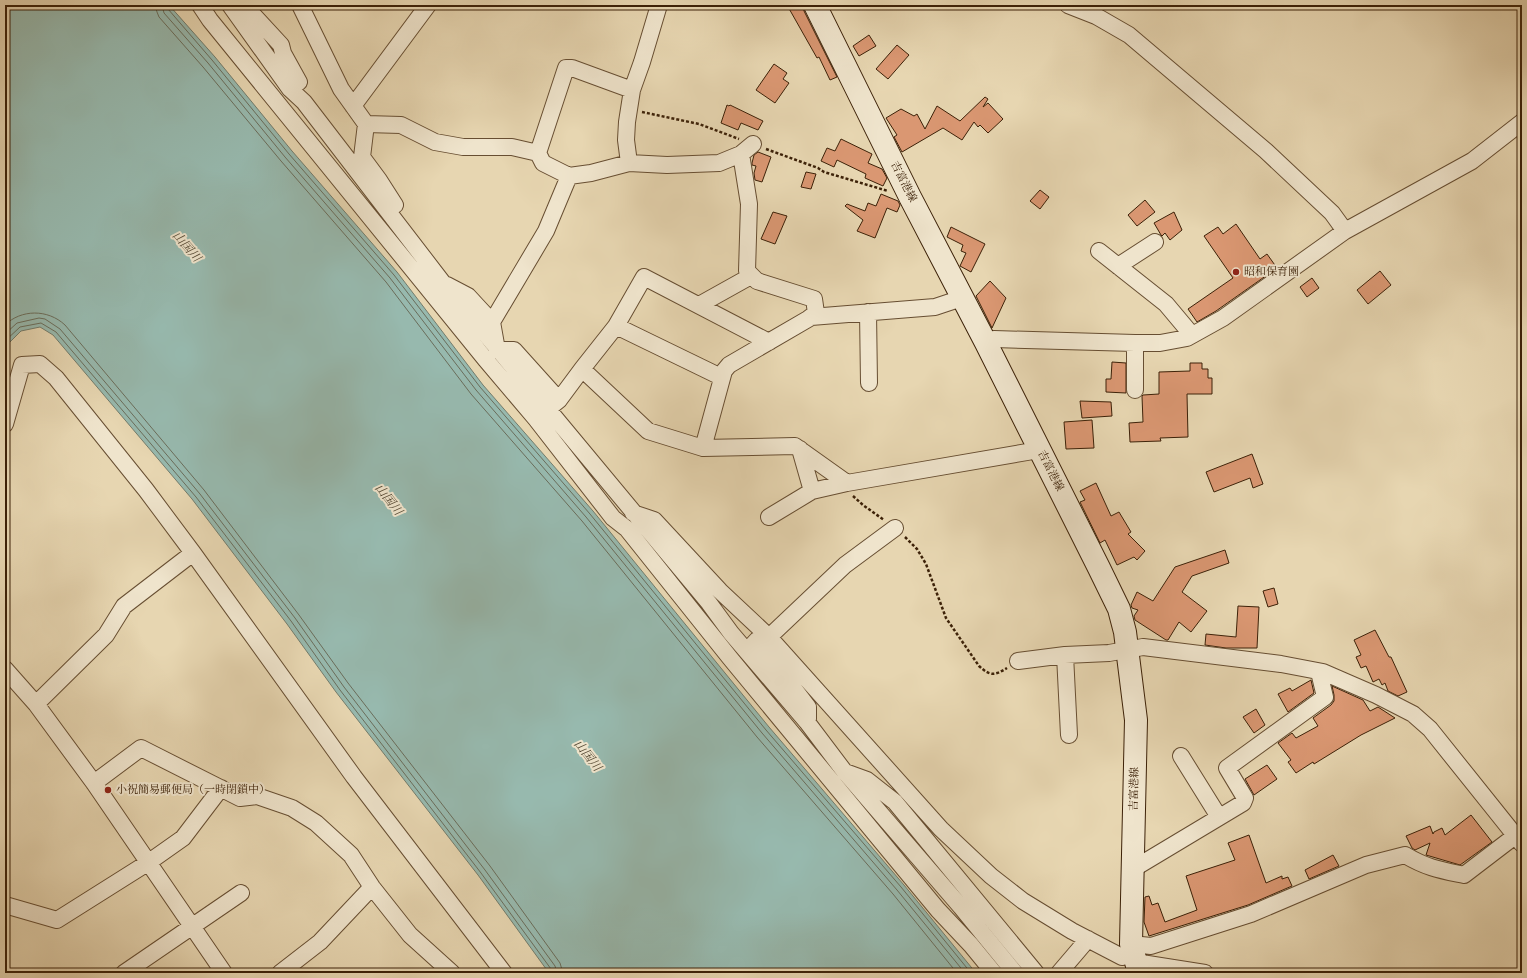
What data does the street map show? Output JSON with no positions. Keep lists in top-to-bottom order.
{
  "streets": {
    "main road": ["吉富港線"]
  },
  "water": ["山国川"],
  "places": ["昭和保育園", "小祝簡易郵便局（一時閉鎖中）"]
}
